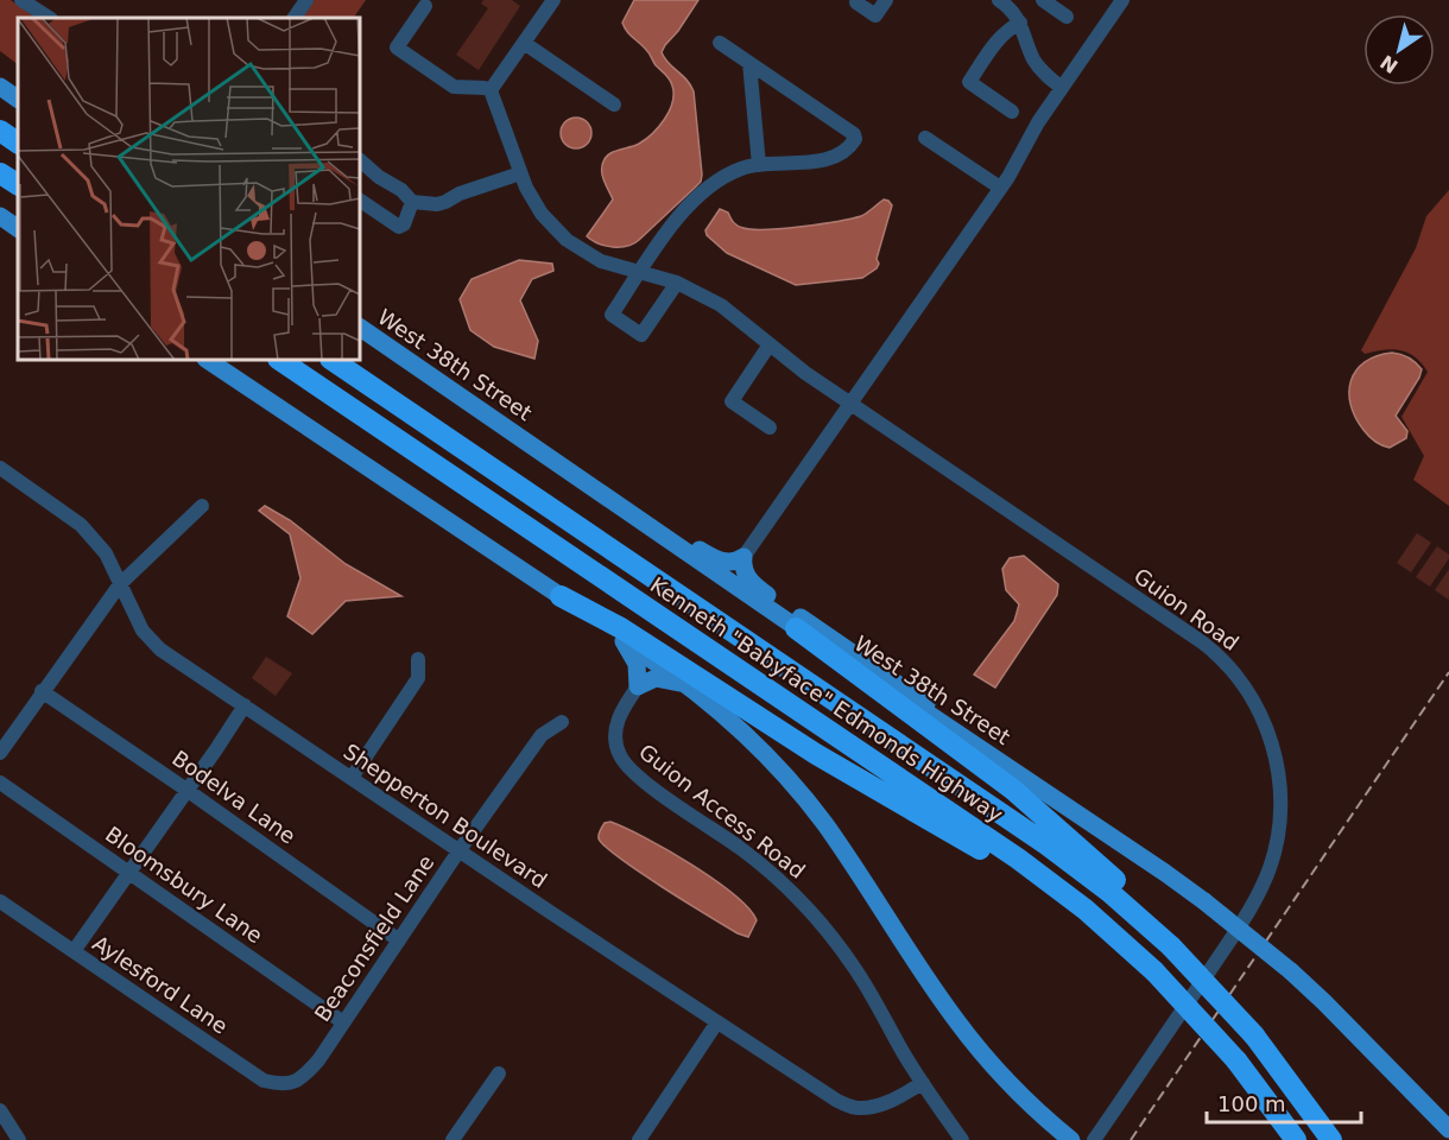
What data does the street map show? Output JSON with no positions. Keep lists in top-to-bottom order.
{
  "streets": {
    "highway": ["Kenneth \"Babyface\" Edmonds Highway"],
    "main road": ["West 38th Street"],
    "street": [
      "Guion Road",
      "Bodelva Lane",
      "Guion Access Road",
      "Shepperton Boulevard",
      "Bloomsbury Lane",
      "Beaconsfield Lane",
      "Aylesford Lane"
    ]
  },
  "crossings": [
    ["Bodelva Lane", "Beaconsfield Lane"],
    ["Guion Access Road", "Shepperton Boulevard"],
    ["Shepperton Boulevard", "Beaconsfield Lane"],
    ["Bloomsbury Lane", "Beaconsfield Lane"],
    ["Beaconsfield Lane", "Aylesford Lane"]
  ],
  "scale_bar": "100 m",
  "north": "bottom left"
}
